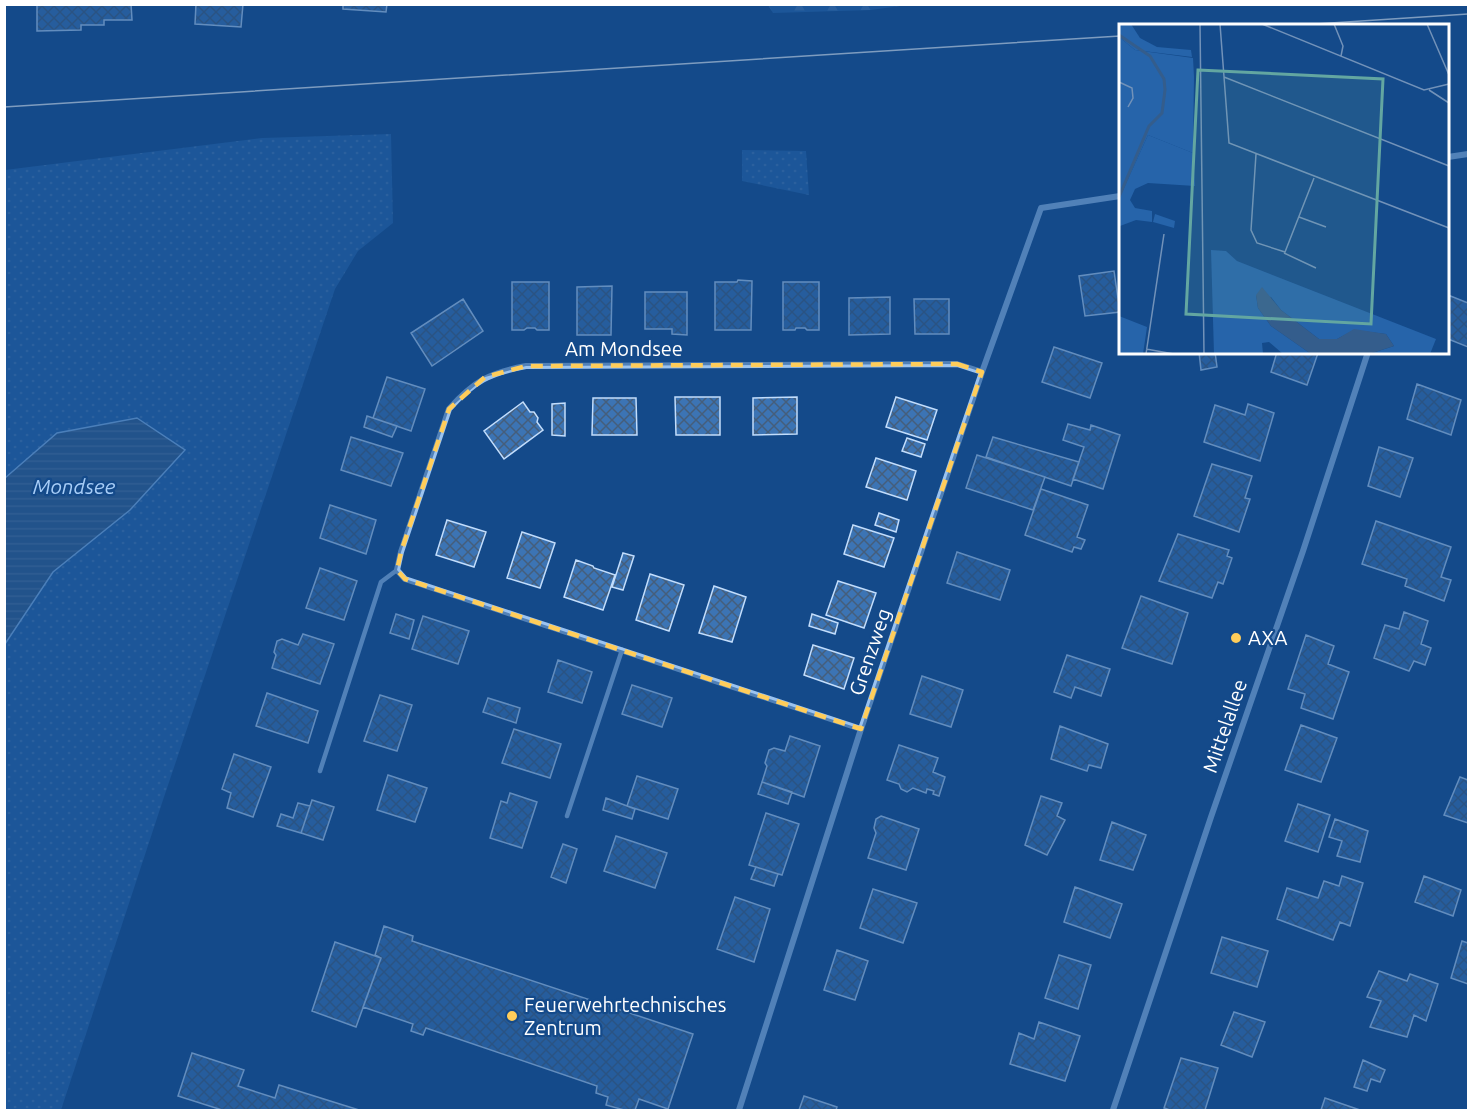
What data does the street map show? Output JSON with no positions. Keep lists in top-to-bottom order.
{
  "streets": {
    "street": ["Am Mondsee", "Grenzweg", "Mittelallee"]
  },
  "crossings": [
    ["Am Mondsee", "Grenzweg"]
  ],
  "water": ["Mondsee"],
  "places": ["AXA", "Feuerwehrtechnisches Zentrum"]
}
